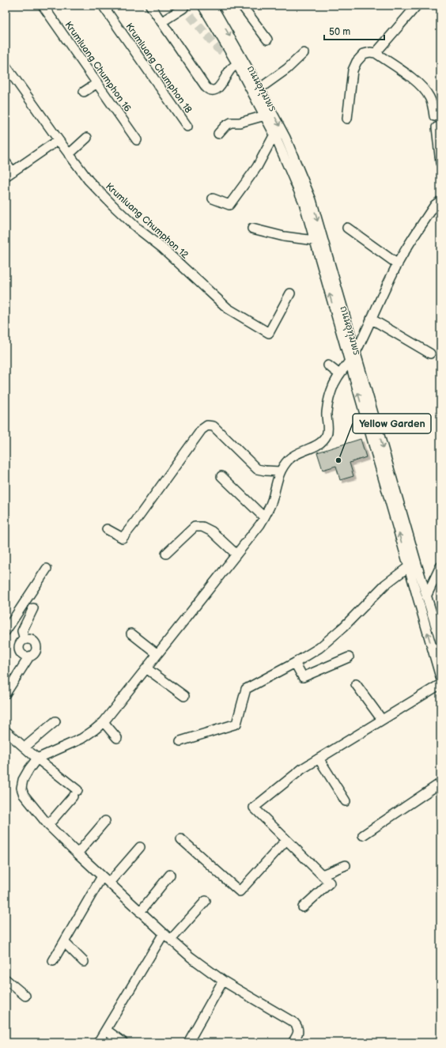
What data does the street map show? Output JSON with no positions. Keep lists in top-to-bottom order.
{
  "streets": {
    "street": [
      "Krumluang Chumphon 16",
      "Krumluang Chumphon 18",
      "ถนนอุทุมพร",
      "Krumluang Chumphon 12"
    ]
  },
  "places": ["Yellow Garden"],
  "scale_bar": "50 m"
}
